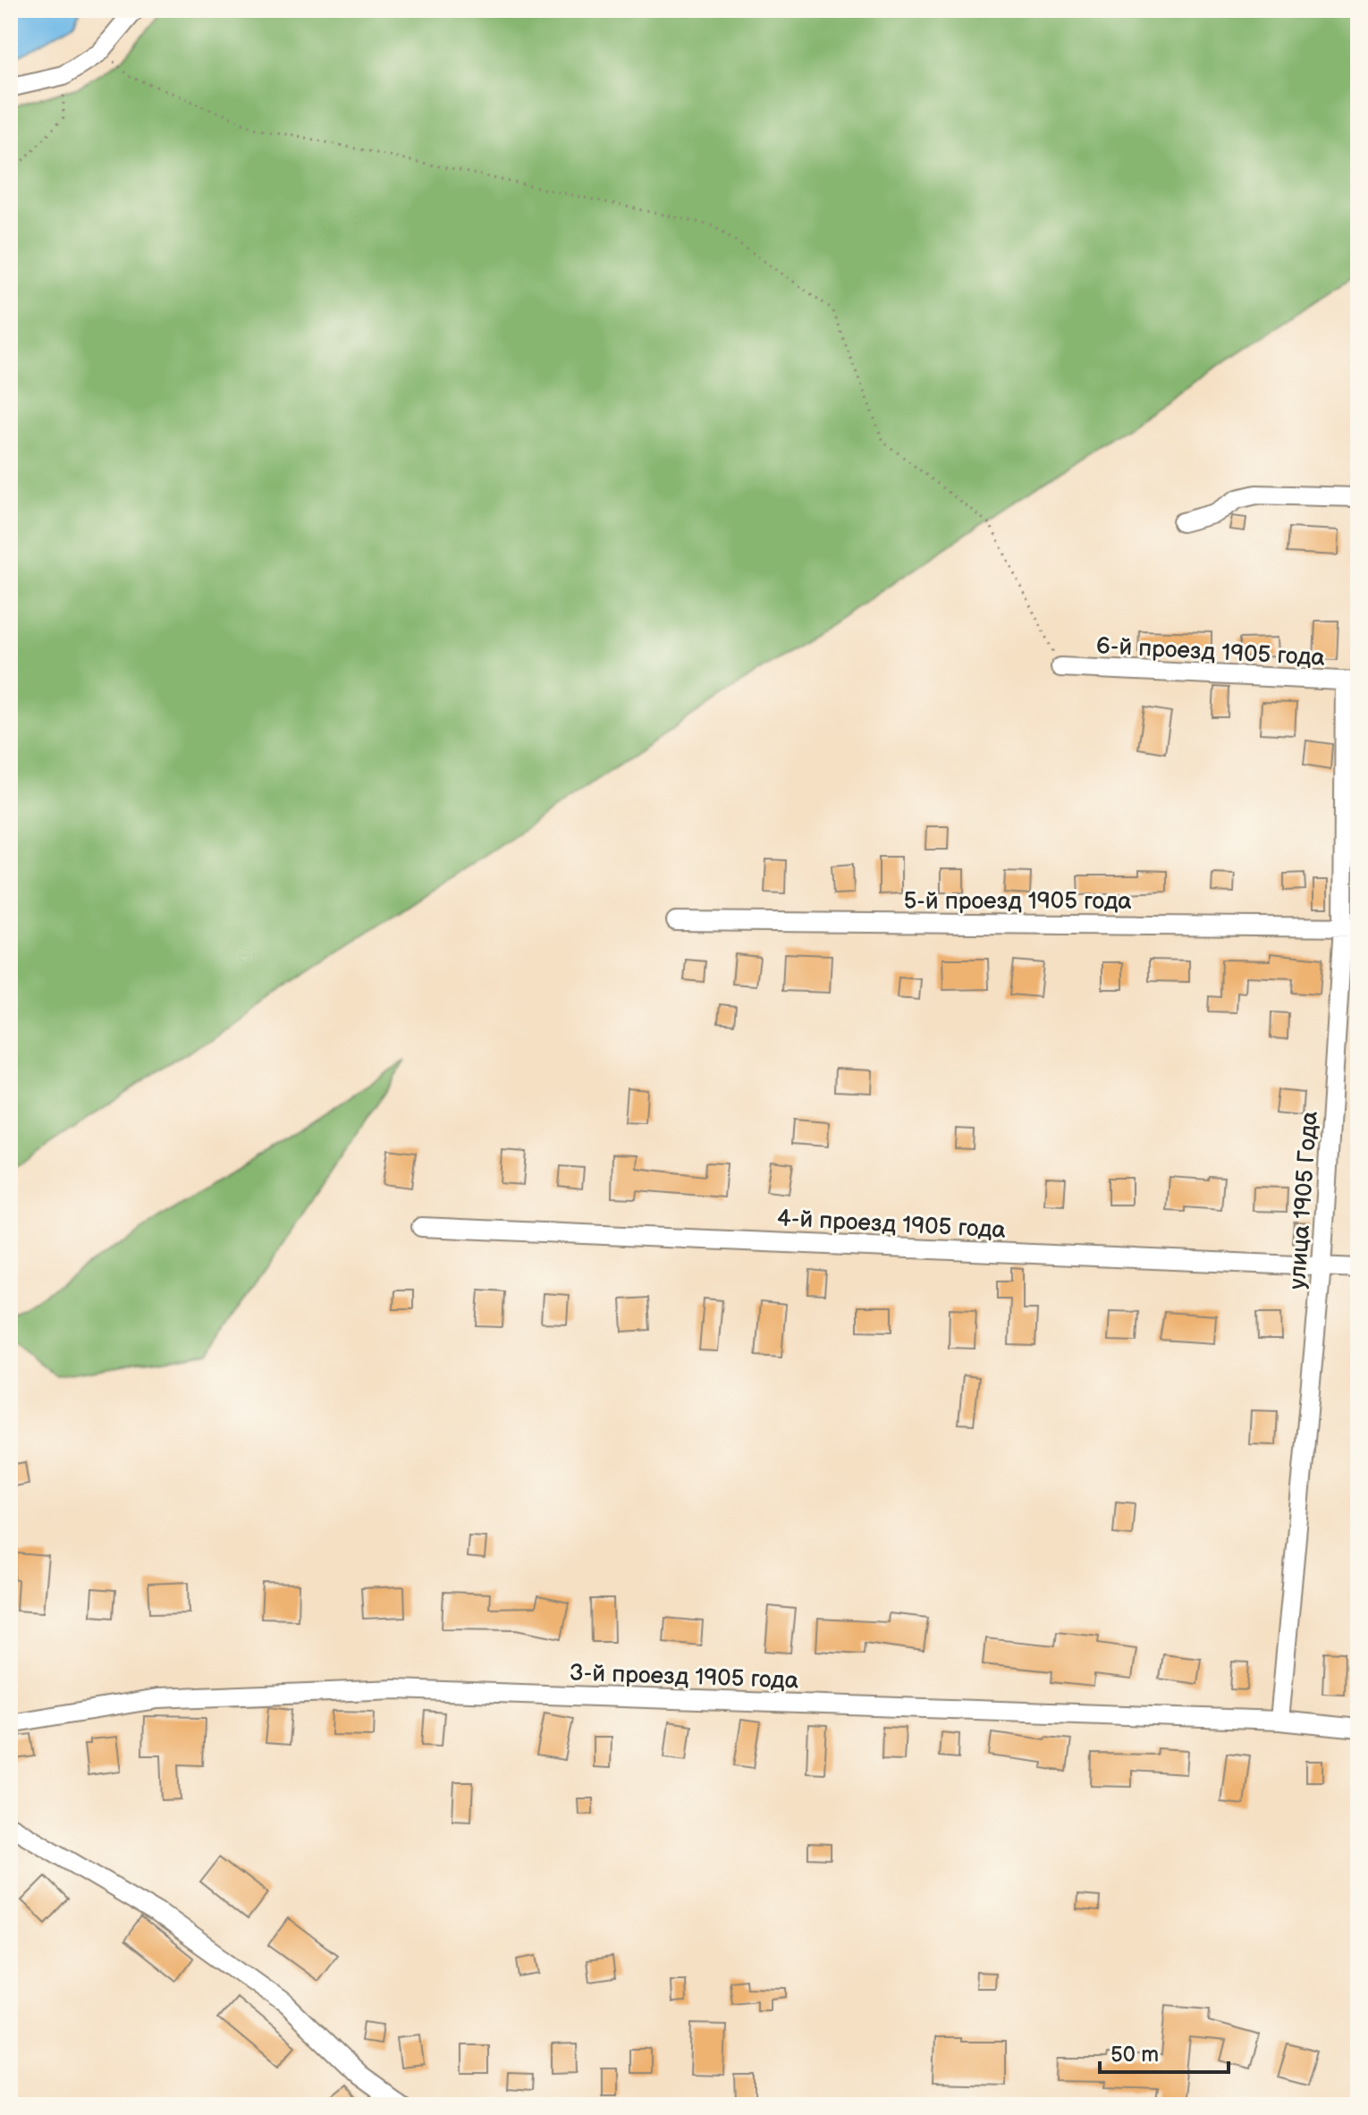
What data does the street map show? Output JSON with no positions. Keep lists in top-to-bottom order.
{
  "streets": {
    "street": [
      "6-й проезд 1905 года",
      "5-й проезд 1905 года",
      "улица 1905 Года",
      "4-й проезд 1905 года",
      "3-й проезд 1905 года"
    ]
  },
  "crossings": [
    ["6-й проезд 1905 года", "улица 1905 Года"],
    ["5-й проезд 1905 года", "улица 1905 Года"],
    ["улица 1905 Года", "4-й проезд 1905 года"],
    ["улица 1905 Года", "3-й проезд 1905 года"]
  ],
  "scale_bar": "50 m"
}
